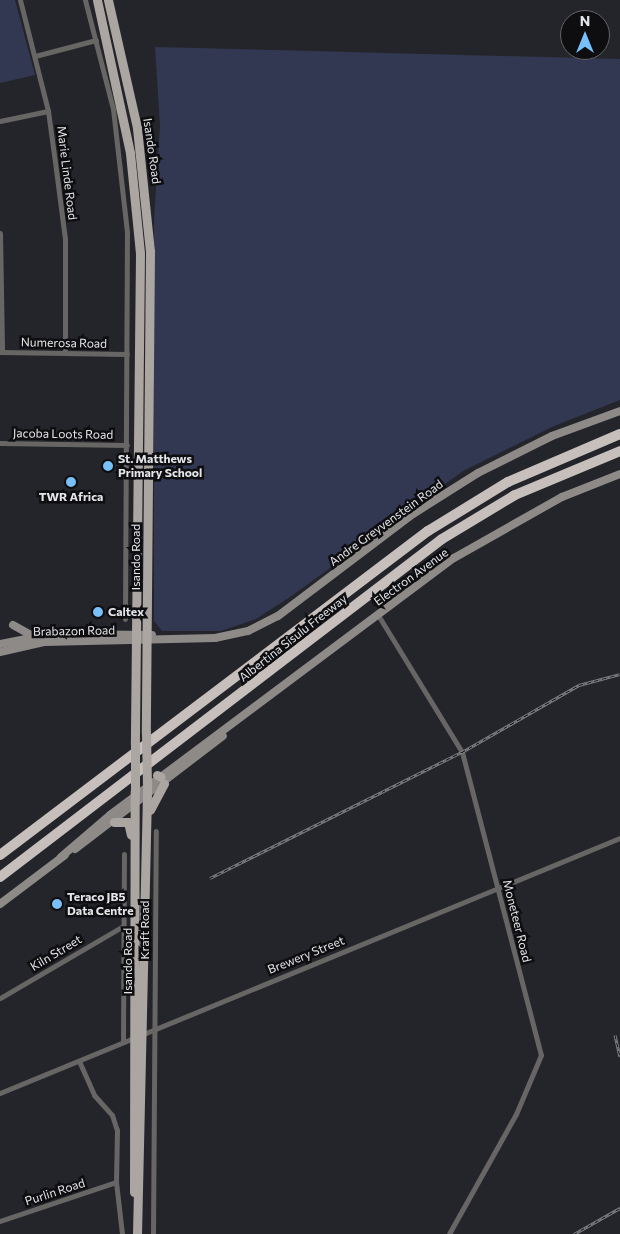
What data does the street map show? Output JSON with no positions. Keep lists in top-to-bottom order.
{
  "streets": {
    "highway": ["Albertina Sisulu Freeway"],
    "main road": [
      "Isando Road",
      "Andre Greyvenstein Road",
      "Electron Avenue",
      "Brabazon Road"
    ],
    "street": [
      "Marie Linde Road",
      "Numerosa Road",
      "Jacoba Loots Road",
      "Moneteer Road",
      "Kraft Road",
      "Kiln Street",
      "Brewery Street",
      "Purlin Road"
    ]
  },
  "crossings": [
    ["Isando Road", "Numerosa Road"],
    ["Isando Road", "Jacoba Loots Road"],
    ["Isando Road", "Andre Greyvenstein Road"],
    ["Isando Road", "Electron Avenue"],
    ["Isando Road", "Brabazon Road"],
    ["Isando Road", "Brewery Street"],
    ["Marie Linde Road", "Numerosa Road"],
    ["Andre Greyvenstein Road", "Brabazon Road"],
    ["Electron Avenue", "Moneteer Road"],
    ["Moneteer Road", "Brewery Street"],
    ["Kraft Road", "Brewery Street"]
  ],
  "places": [
    "St. Matthews Primary School",
    "TWR Africa",
    "Caltex",
    "Teraco JB5 Data Centre"
  ],
  "north": "top"
}
